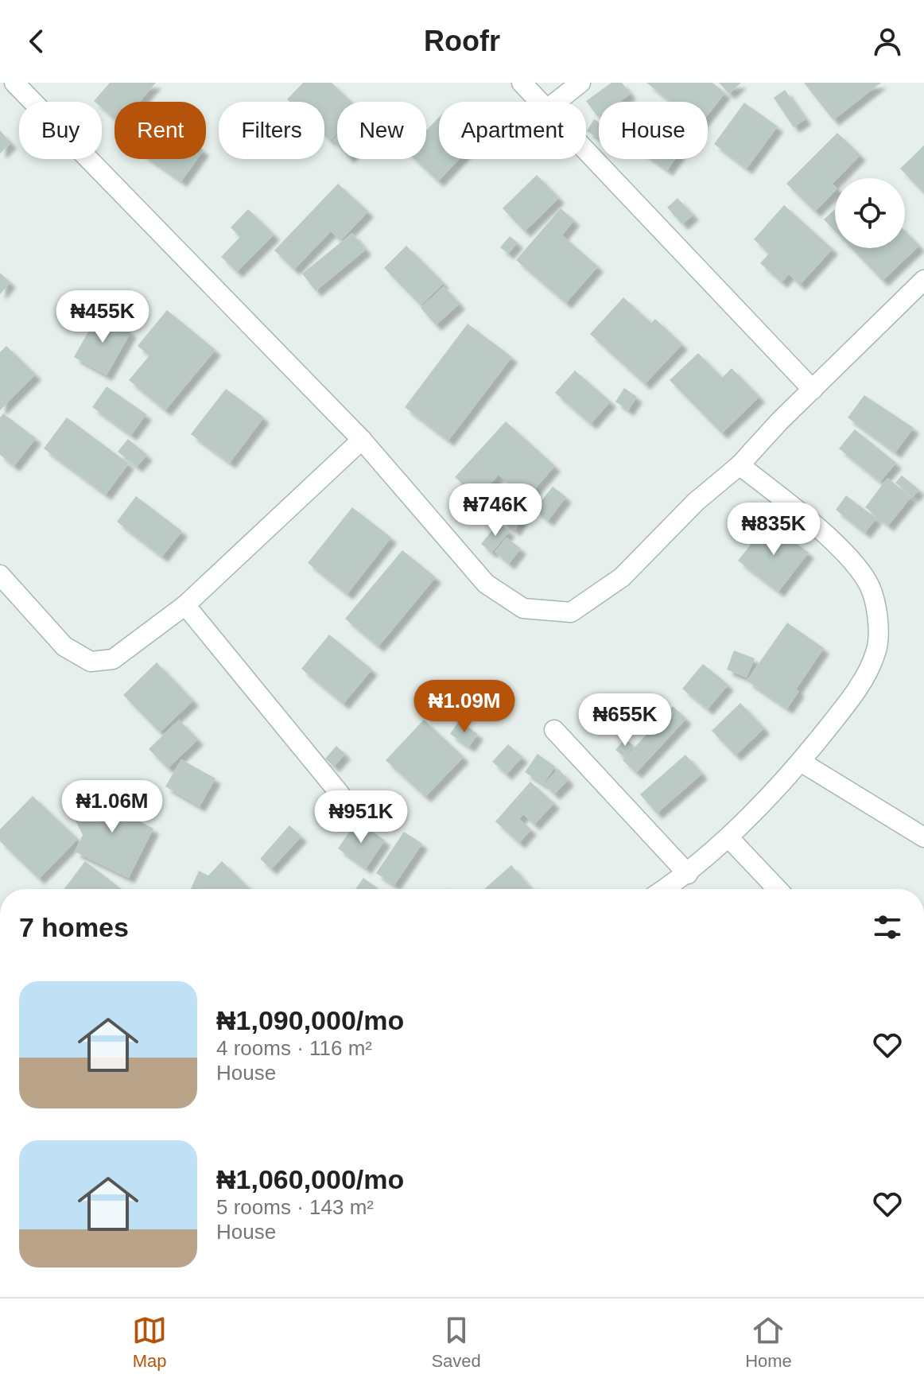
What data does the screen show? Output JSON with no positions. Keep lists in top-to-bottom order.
{
  "page": {
    "header": "Roofr",
    "chip": [
      "Buy",
      "Rent",
      "Filters",
      "New",
      "Apartment",
      "House"
    ],
    "price": [
      "₦455K",
      "₦746K",
      "₦835K",
      "₦1.09M",
      "₦655K",
      "₦1.06M",
      "₦951K"
    ],
    "heading": "7 homes",
    "list": [
      {
        "name": "₦1,090,000/mo",
        "note": "4 rooms · 116 m² · House"
      },
      {
        "name": "₦1,060,000/mo",
        "note": "5 rooms · 143 m² · House"
      }
    ],
    "tabs": ["Map", "Saved", "Home"]
  }
}
